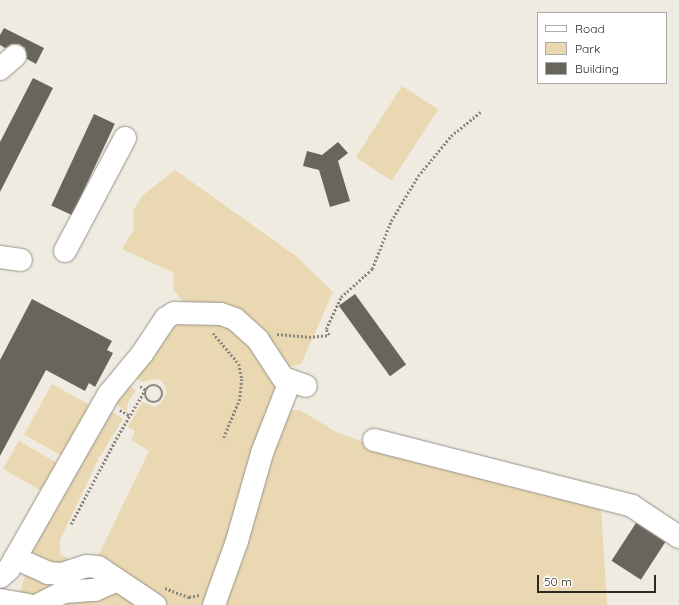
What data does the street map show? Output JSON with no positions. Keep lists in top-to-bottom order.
{
  "legend": ["Road", "Park", "Building"],
  "scale_bar": "50 m"
}
